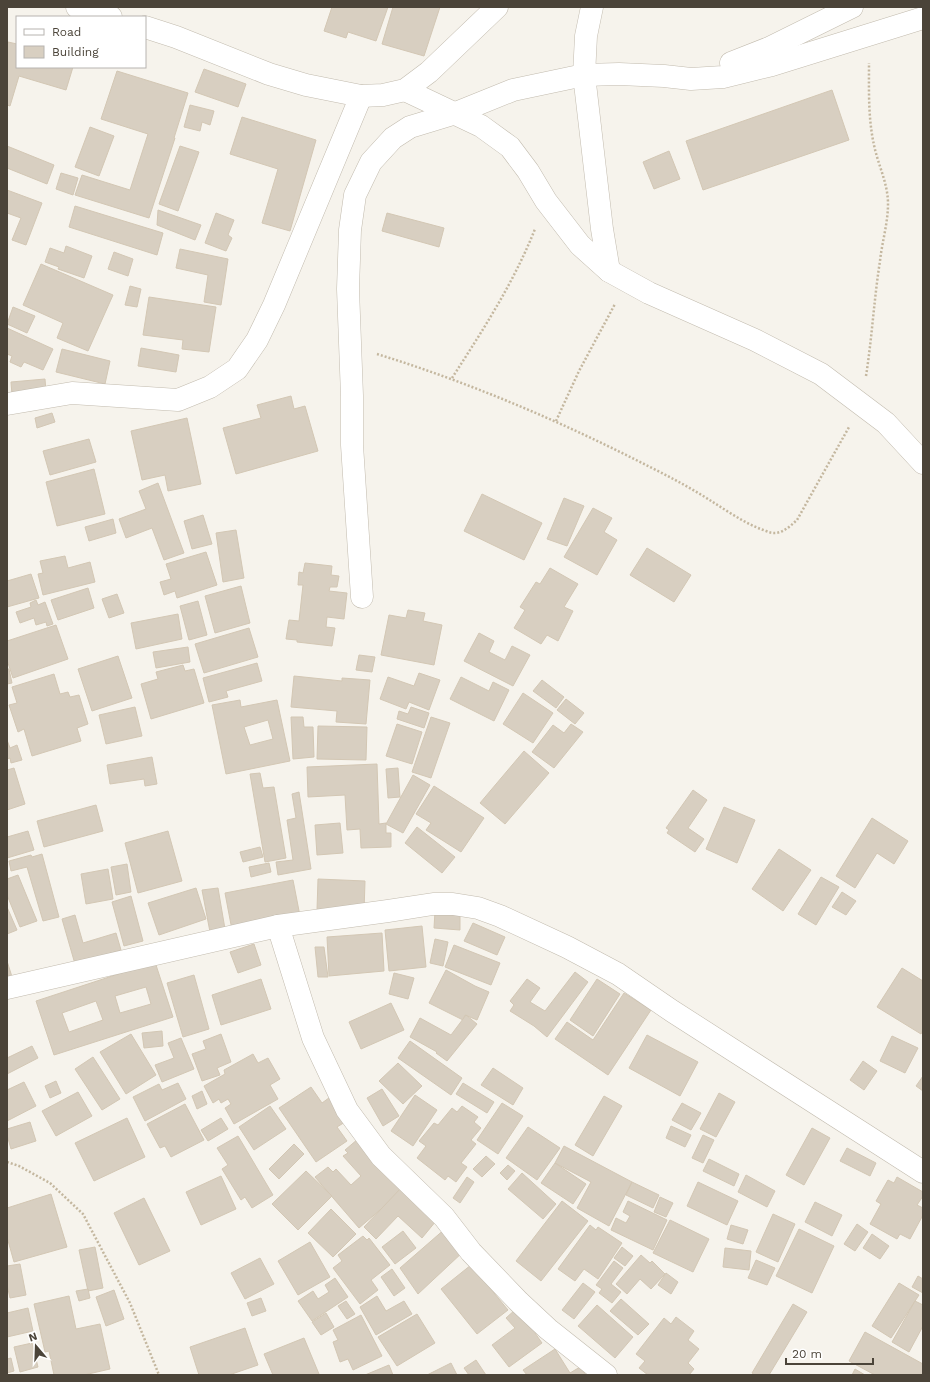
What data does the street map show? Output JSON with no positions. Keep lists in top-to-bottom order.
{
  "legend": ["Road", "Building"],
  "scale_bar": "20 m",
  "north": "top"
}
